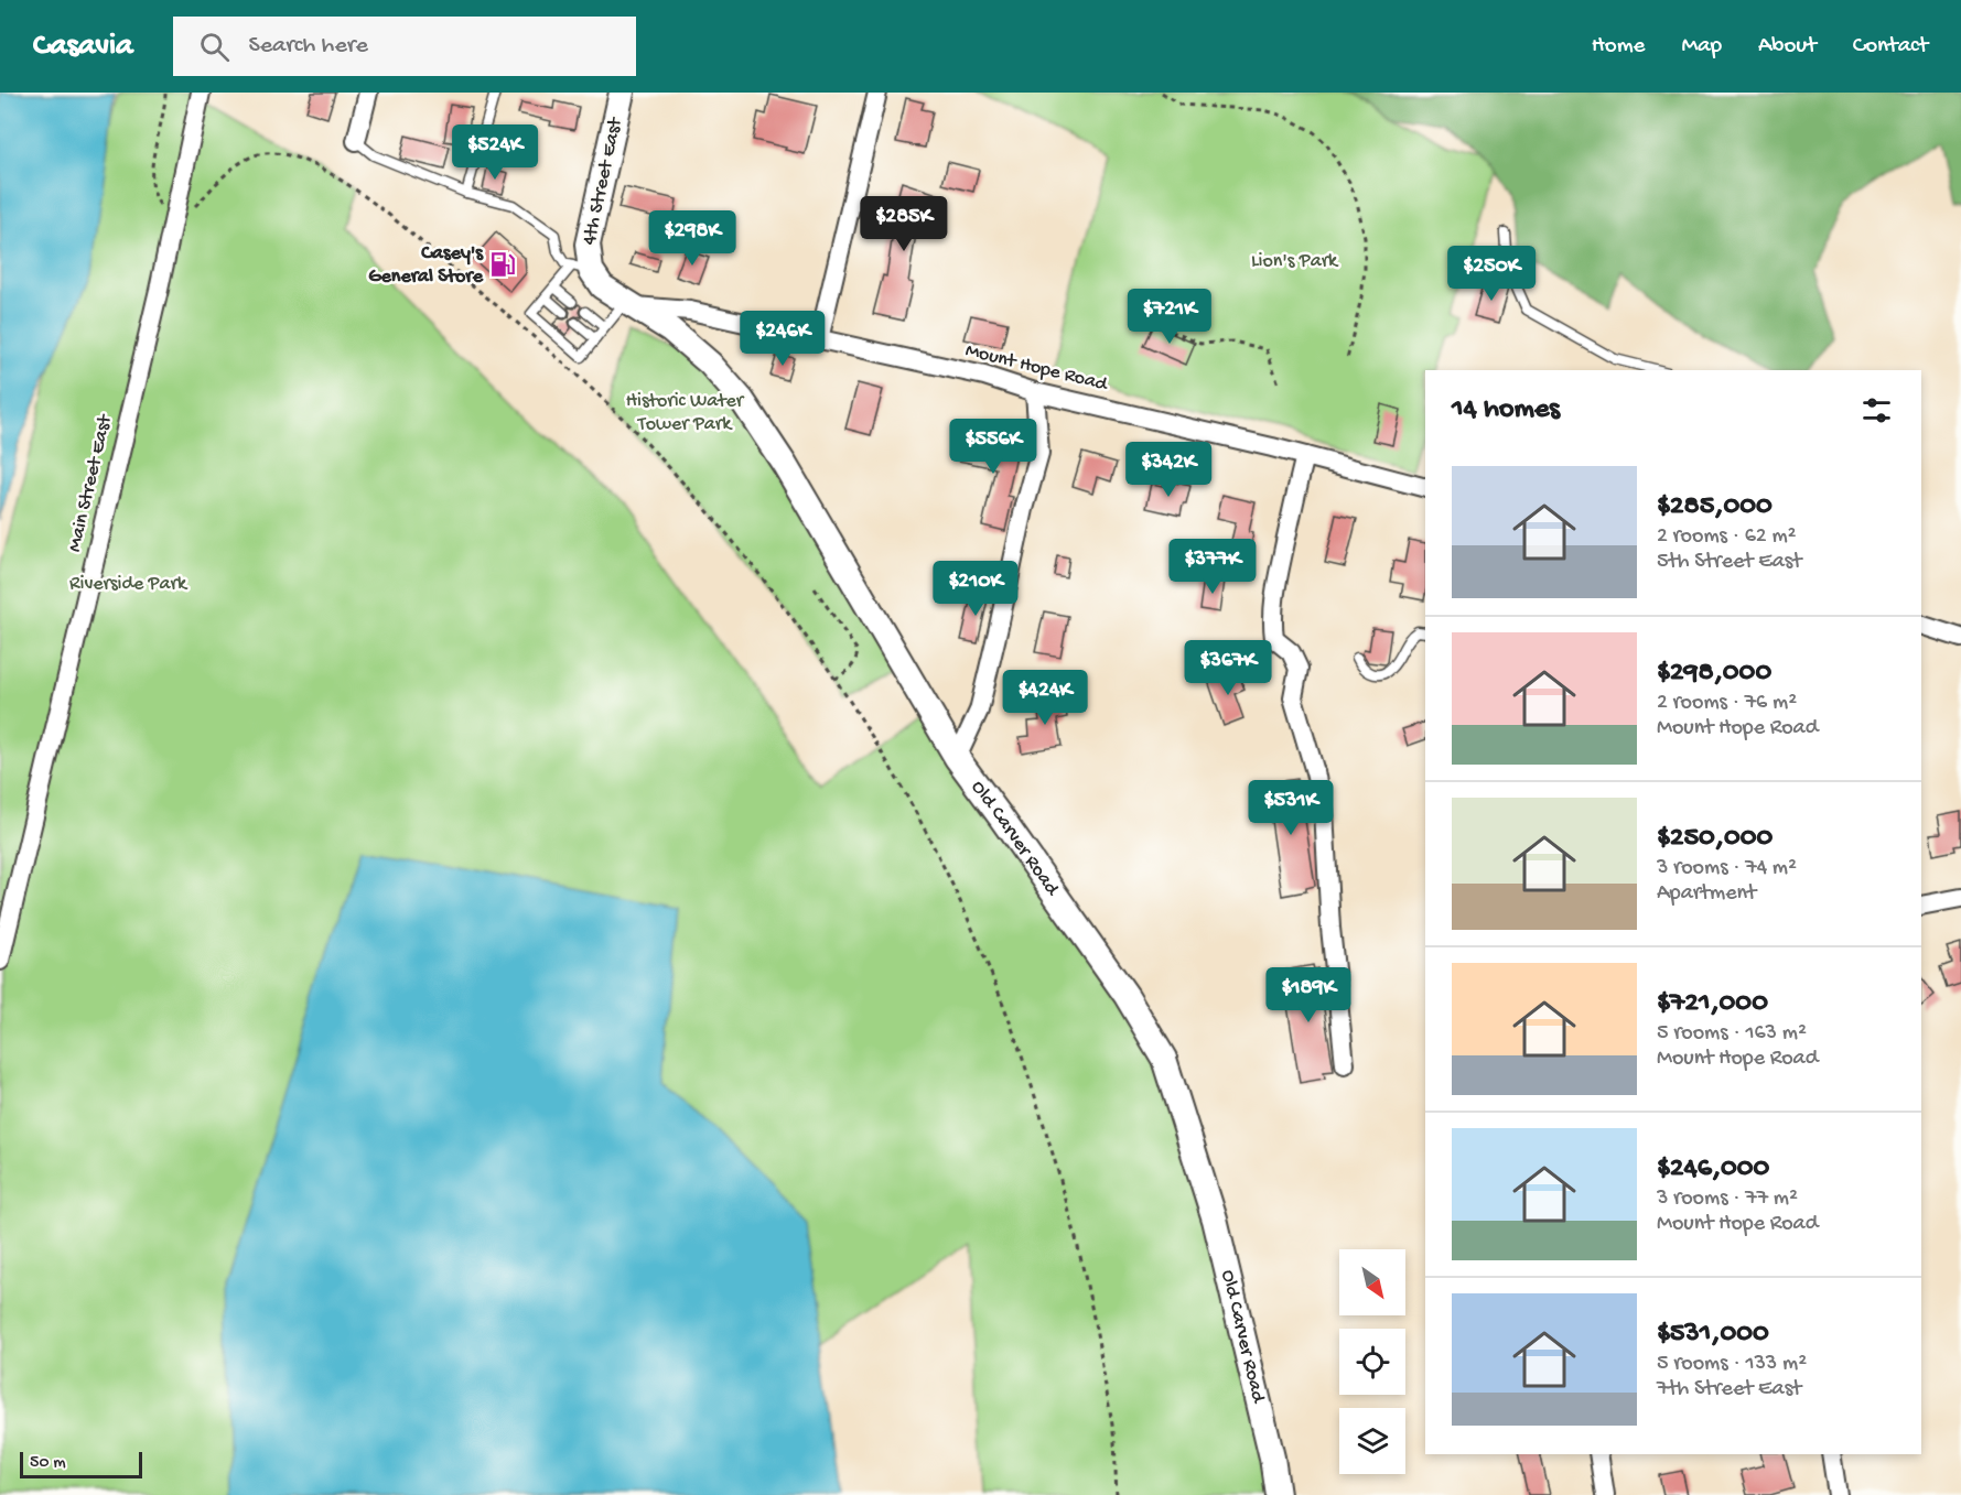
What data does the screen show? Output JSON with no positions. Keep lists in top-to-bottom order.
{
  "streets": {
    "street": [
      "4th Street East",
      "Mount Hope Road",
      "Main Street East",
      "Old Carver Road"
    ]
  },
  "crossings": [
    ["4th Street East", "Old Carver Road"],
    ["Mount Hope Road", "Old Carver Road"]
  ],
  "parks": ["Lion's Park", "Historic Water Tower Park", "Riverside Park"],
  "places": {
    "fuel station": ["Casey's General Store"]
  },
  "scale_bar": "50 m",
  "north": "bottom right",
  "page": {
    "header": "Casavia",
    "search": "Search here",
    "nav": [
      "Home",
      "Map",
      "About",
      "Contact"
    ],
    "price": [
      "$524K",
      "$285K",
      "$298K",
      "$250K",
      "$721K",
      "$246K",
      "$556K",
      "$342K",
      "$377K",
      "$210K",
      "$367K",
      "$424K",
      "$531K",
      "$189K"
    ],
    "heading": "14 homes",
    "list": [
      {
        "name": "$285,000",
        "note": "2 rooms · 62 m² · 5th Street East"
      },
      {
        "name": "$298,000",
        "note": "2 rooms · 76 m² · Mount Hope Road"
      },
      {
        "name": "$250,000",
        "note": "3 rooms · 74 m² · Apartment"
      },
      {
        "name": "$721,000",
        "note": "5 rooms · 163 m² · Mount Hope Road"
      },
      {
        "name": "$246,000",
        "note": "3 rooms · 77 m² · Mount Hope Road"
      },
      {
        "name": "$531,000",
        "note": "5 rooms · 133 m² · 7th Street East"
      }
    ],
    "scale": "50 m"
  }
}
